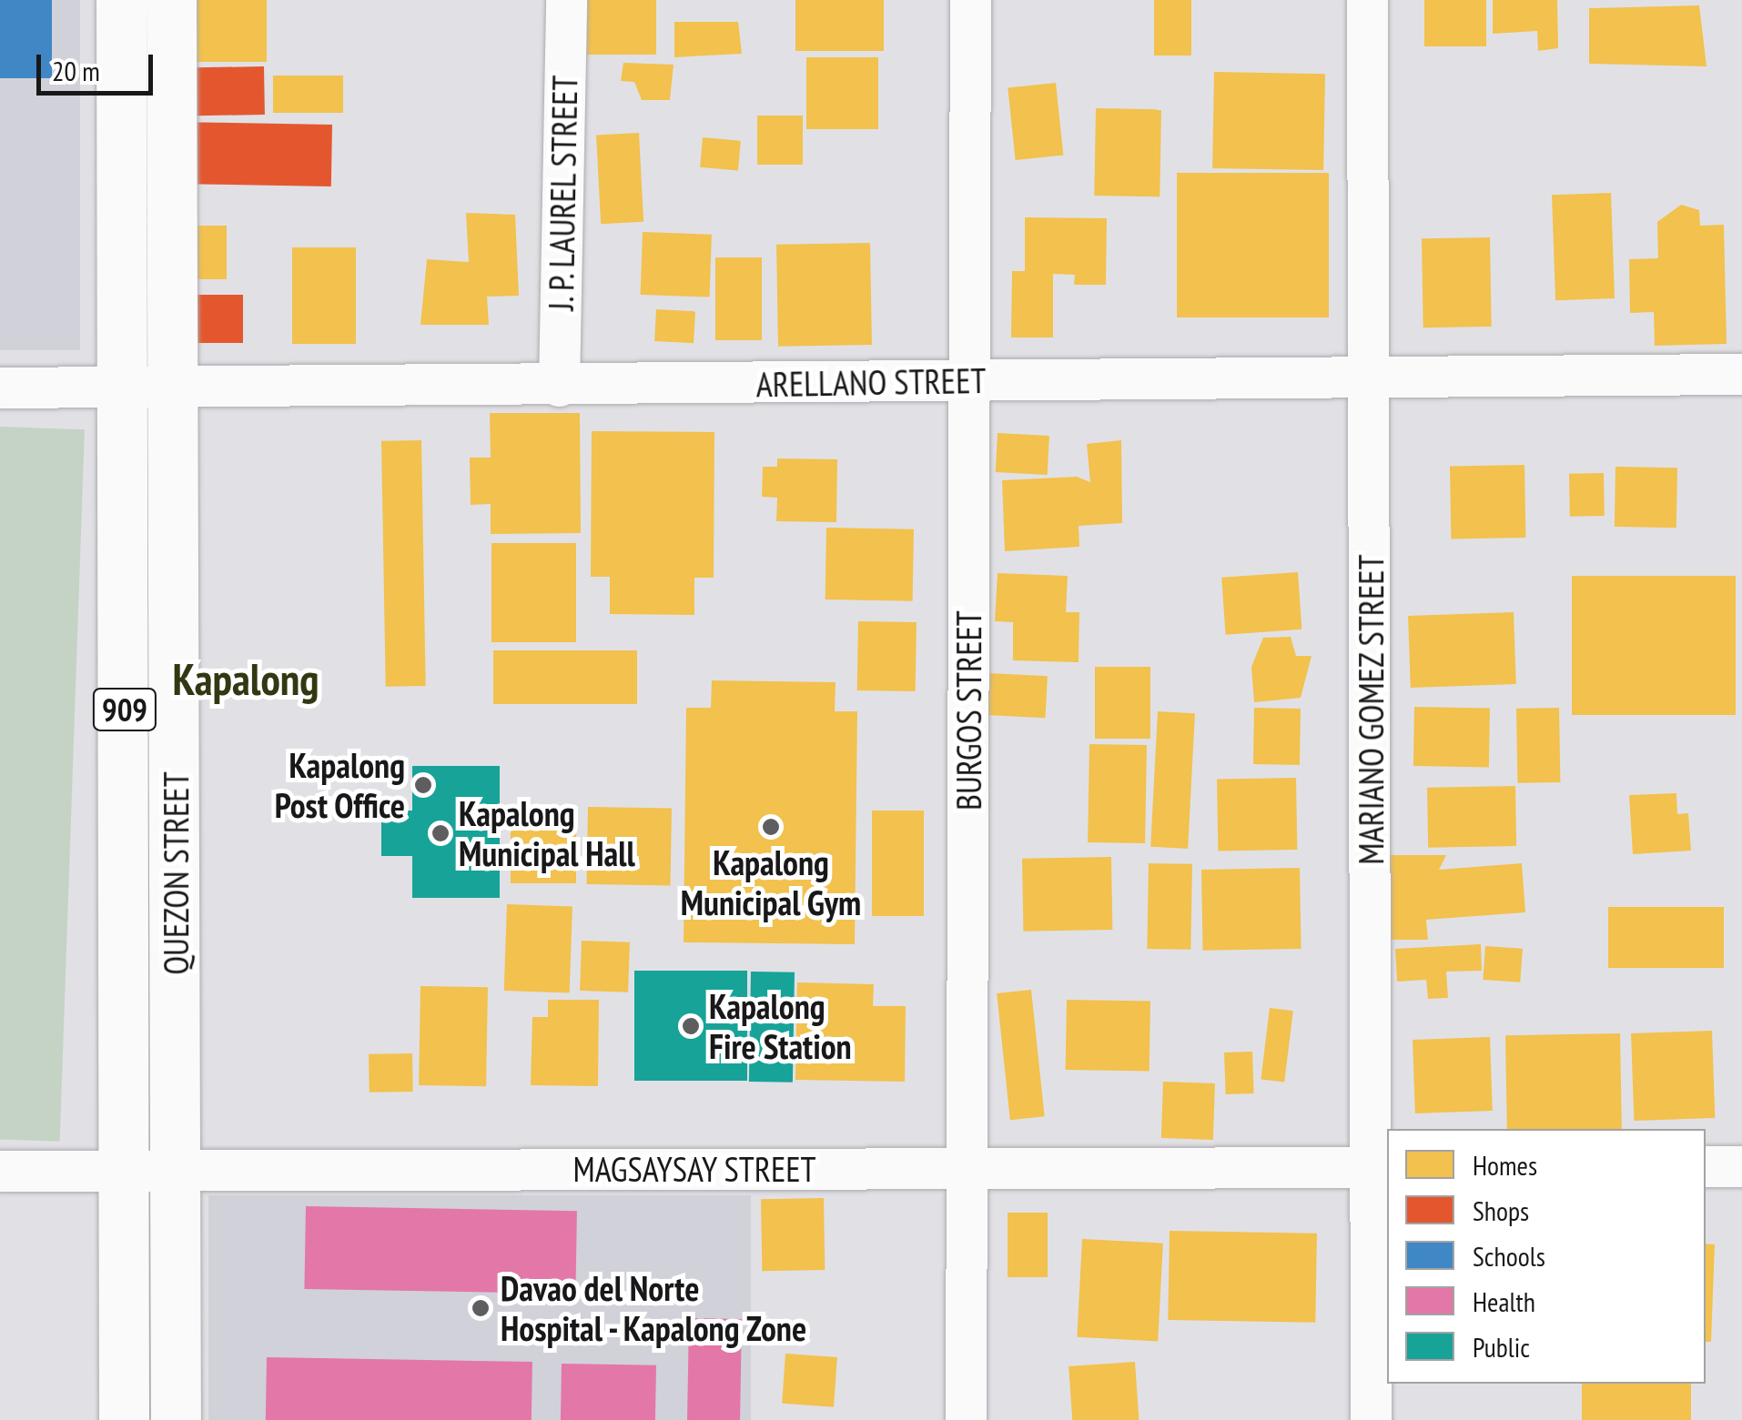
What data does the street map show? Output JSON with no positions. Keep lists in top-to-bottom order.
{
  "streets": {
    "highway": ["909", "QUEZON STREET"],
    "street": [
      "J. P. LAUREL STREET",
      "ARELLANO STREET",
      "MARIANO GOMEZ STREET",
      "BURGOS STREET",
      "MAGSAYSAY STREET"
    ]
  },
  "crossings": [
    ["J. P. LAUREL STREET", "ARELLANO STREET"],
    ["ARELLANO STREET", "MARIANO GOMEZ STREET"],
    ["ARELLANO STREET", "BURGOS STREET"],
    ["ARELLANO STREET", "QUEZON STREET"],
    ["MARIANO GOMEZ STREET", "MAGSAYSAY STREET"],
    ["BURGOS STREET", "MAGSAYSAY STREET"],
    ["QUEZON STREET", "MAGSAYSAY STREET"]
  ],
  "districts": ["Kapalong"],
  "places": [
    "Kapalong Post Office",
    "Kapalong Municipal Gym",
    "Kapalong Municipal Hall",
    "Kapalong Fire Station",
    "Davao del Norte Hospital - Kapalong Zone"
  ],
  "legend": [
    "Homes",
    "Shops",
    "Schools",
    "Health",
    "Public"
  ],
  "scale_bar": "20 m"
}
